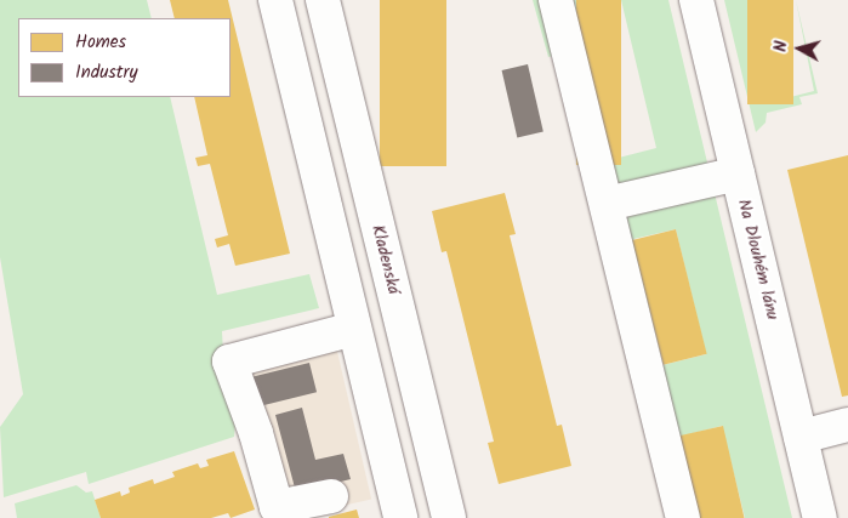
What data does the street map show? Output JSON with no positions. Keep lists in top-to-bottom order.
{
  "streets": {
    "street": ["Kladenská", "Na Dlouhém lánu"]
  },
  "legend": ["Homes", "Industry"],
  "north": "left"
}
